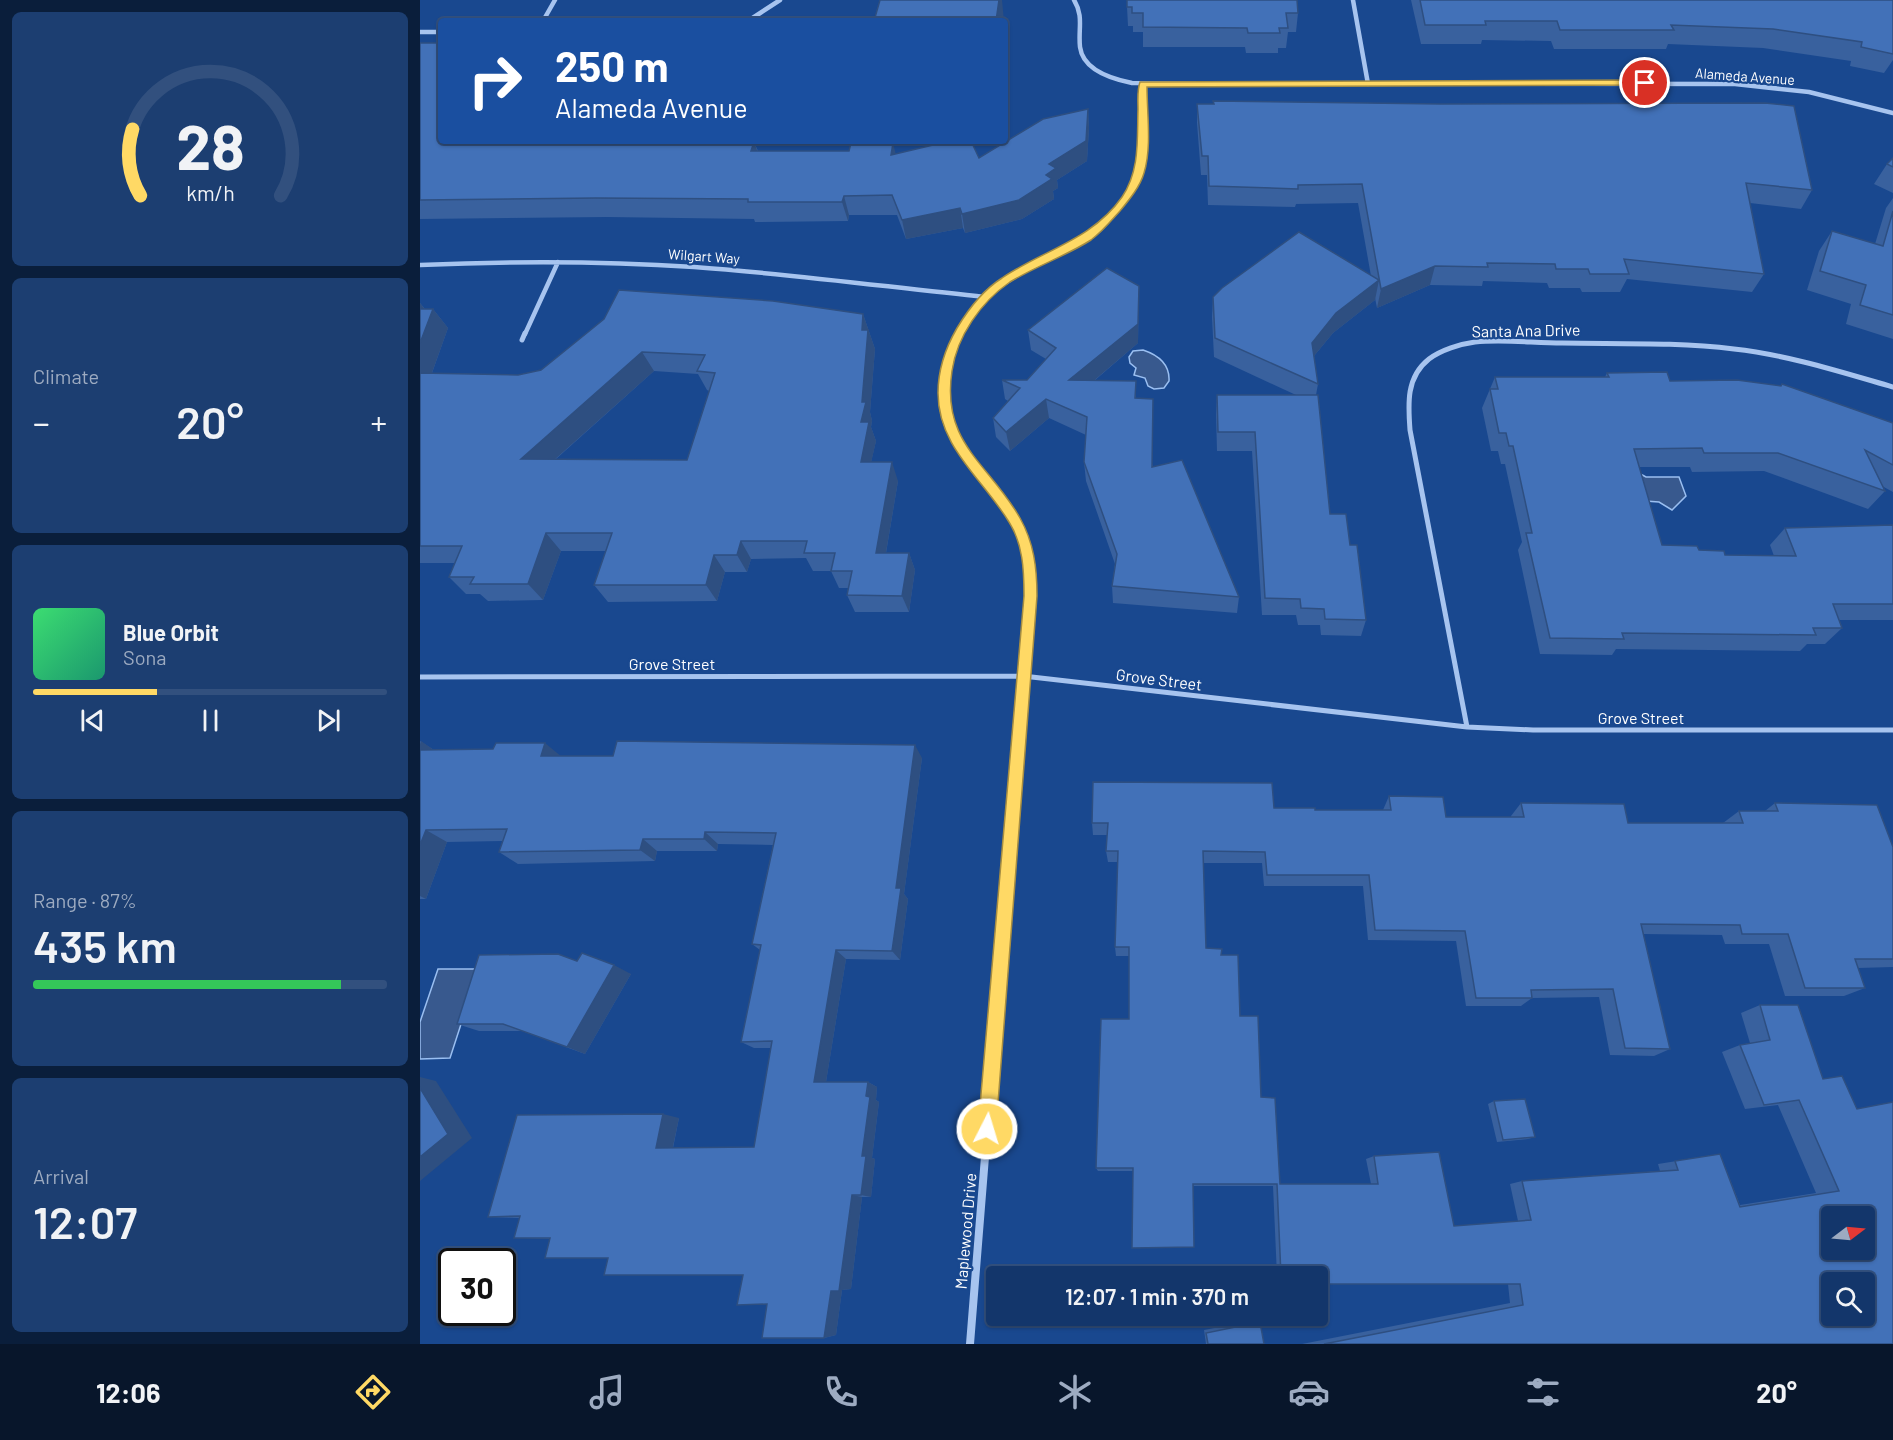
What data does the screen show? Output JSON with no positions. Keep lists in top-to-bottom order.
{
  "streets": {
    "street": [
      "Alameda Avenue",
      "Wilgart Way",
      "Santa Ana Drive",
      "Grove Street",
      "Maplewood Drive"
    ]
  },
  "crossings": [
    ["Alameda Avenue", "Maplewood Drive"],
    ["Wilgart Way", "Maplewood Drive"],
    ["Santa Ana Drive", "Grove Street"],
    ["Grove Street", "Maplewood Drive"]
  ],
  "north": "right",
  "page": {
    "turn": ["250 m", "Alameda Avenue"],
    "tile": [
      "Climate",
      ["Range · 87%", "435 km"],
      ["Arrival", "12:07"]
    ],
    "heat": ["−", "20°", "+"],
    "song": ["Blue Orbit", "Sona"],
    "limit": "30",
    "trip": "12:07 · 1 min · 370 m",
    "tabs": ["12:06", "20°"],
    "gauge": ["28", "km/h"]
  }
}
